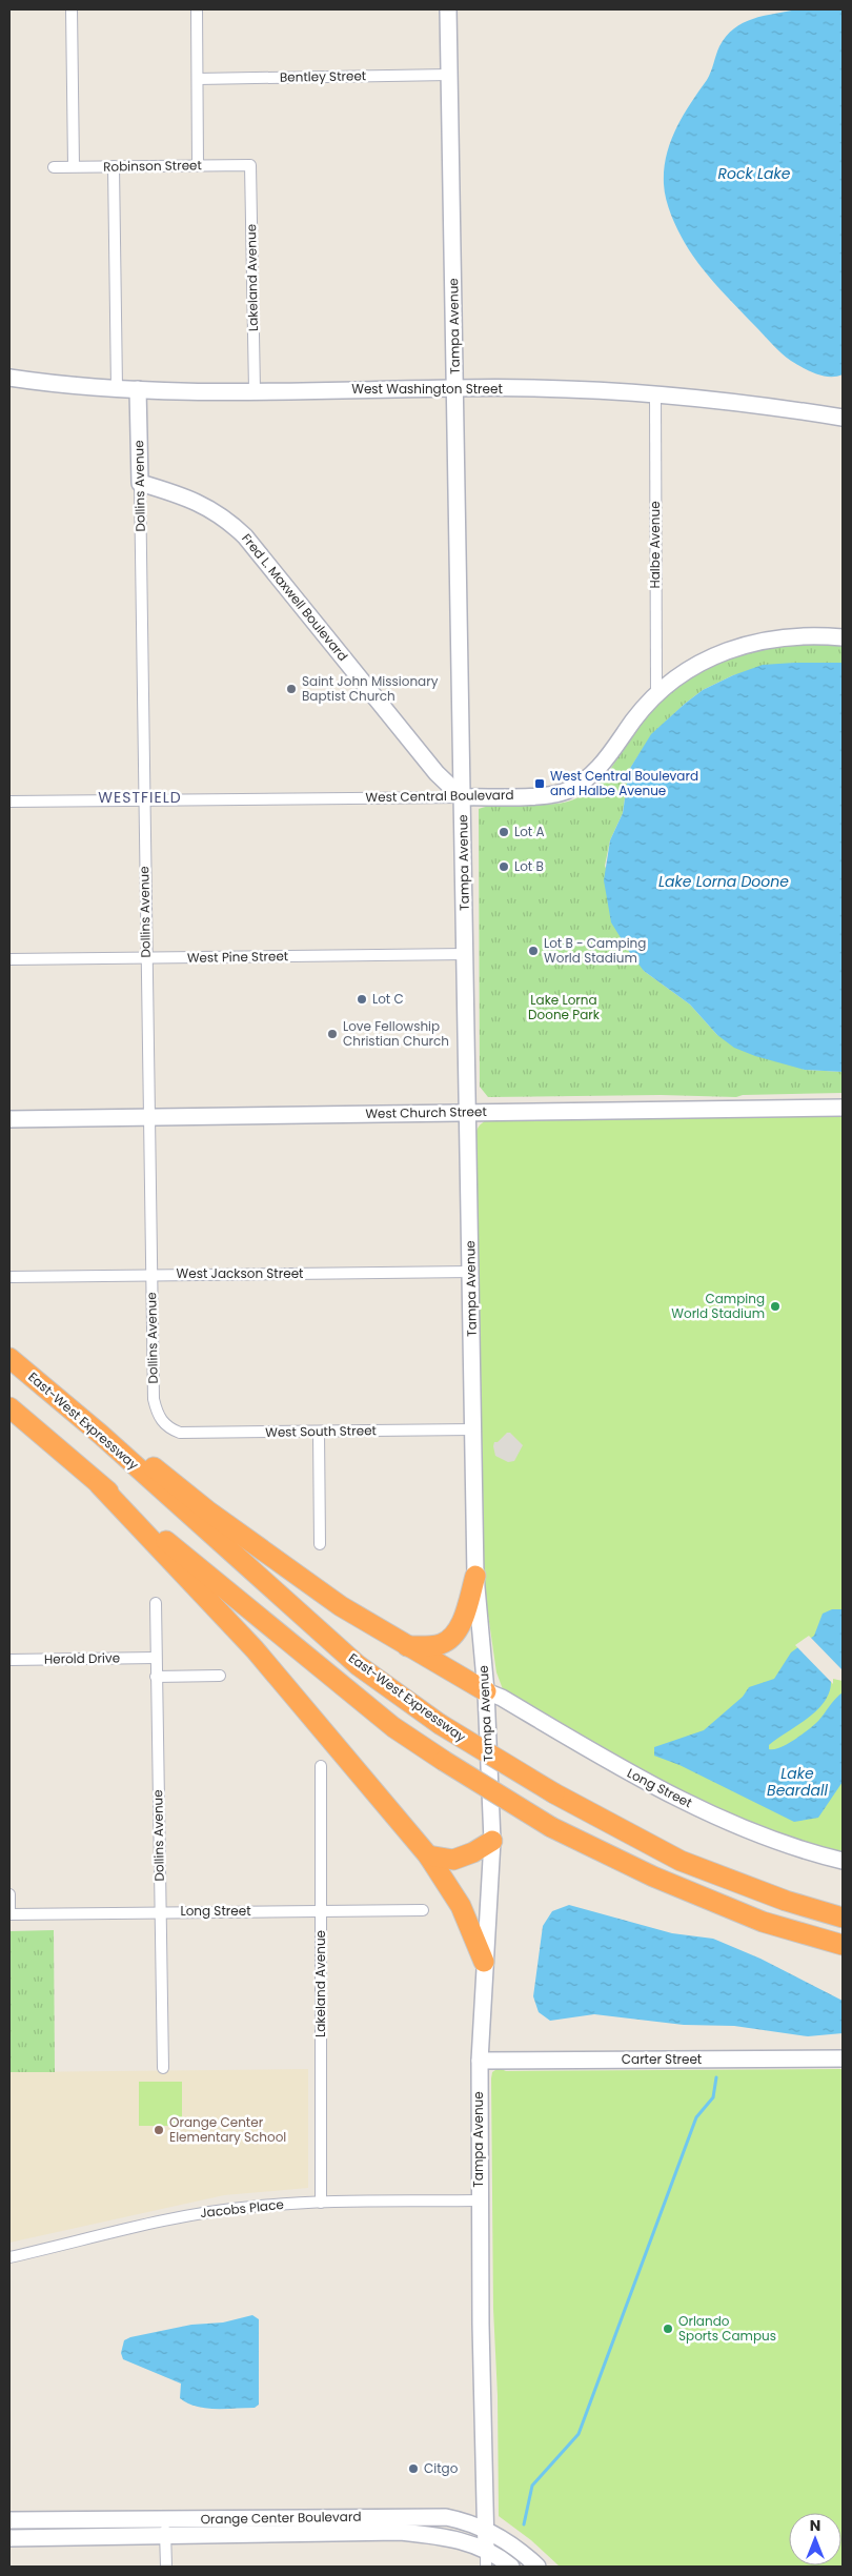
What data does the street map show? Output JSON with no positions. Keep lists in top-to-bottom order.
{
  "streets": {
    "highway": ["East-West Expressway"],
    "street": [
      "Bentley Street",
      "Robinson Street",
      "Lakeland Avenue",
      "Tampa Avenue",
      "West Washington Street",
      "Dollins Avenue",
      "Halbe Avenue",
      "Fred L. Maxwell Boulevard",
      "West Central Boulevard",
      "West Pine Street",
      "West Church Street",
      "West Jackson Street",
      "West South Street",
      "Herold Drive",
      "Long Street",
      "Carter Street",
      "Jacobs Place",
      "Orange Center Boulevard"
    ]
  },
  "crossings": [
    ["Bentley Street", "Tampa Avenue"],
    ["Robinson Street", "Lakeland Avenue"],
    ["Lakeland Avenue", "West Washington Street"],
    ["Lakeland Avenue", "Long Street"],
    ["Lakeland Avenue", "Jacobs Place"],
    ["Tampa Avenue", "West Washington Street"],
    ["Tampa Avenue", "Fred L. Maxwell Boulevard"],
    ["Tampa Avenue", "West Central Boulevard"],
    ["Tampa Avenue", "West Pine Street"],
    ["Tampa Avenue", "West Church Street"],
    ["Tampa Avenue", "West Jackson Street"],
    ["Tampa Avenue", "West South Street"],
    ["Tampa Avenue", "Long Street"],
    ["Tampa Avenue", "Carter Street"],
    ["Tampa Avenue", "Jacobs Place"],
    ["Tampa Avenue", "Orange Center Boulevard"],
    ["West Washington Street", "Dollins Avenue"],
    ["West Washington Street", "Halbe Avenue"],
    ["Dollins Avenue", "Fred L. Maxwell Boulevard"],
    ["Dollins Avenue", "West Central Boulevard"],
    ["Dollins Avenue", "West Pine Street"],
    ["Dollins Avenue", "West Church Street"],
    ["Dollins Avenue", "West Jackson Street"],
    ["Dollins Avenue", "West South Street"],
    ["Dollins Avenue", "Herold Drive"],
    ["Dollins Avenue", "Long Street"],
    ["Halbe Avenue", "West Central Boulevard"],
    ["Fred L. Maxwell Boulevard", "West Central Boulevard"]
  ],
  "districts": ["WESTFIELD"],
  "water": ["Rock Lake", "Lake Lorna Doone", "Lake Beardall"],
  "parks": ["Lake Lorna Doone Park"],
  "places": {
    "other": [
      "Saint John Missionary Baptist Church",
      "Lot A",
      "Lot B",
      "Lot B - Camping World Stadium",
      "Lot C",
      "Love Fellowship Christian Church",
      "Camping World Stadium",
      "Orange Center Elementary School",
      "Orlando Sports Campus",
      "Citgo"
    ],
    "transit": ["West Central Boulevard and Halbe Avenue"]
  },
  "north": "top"
}
